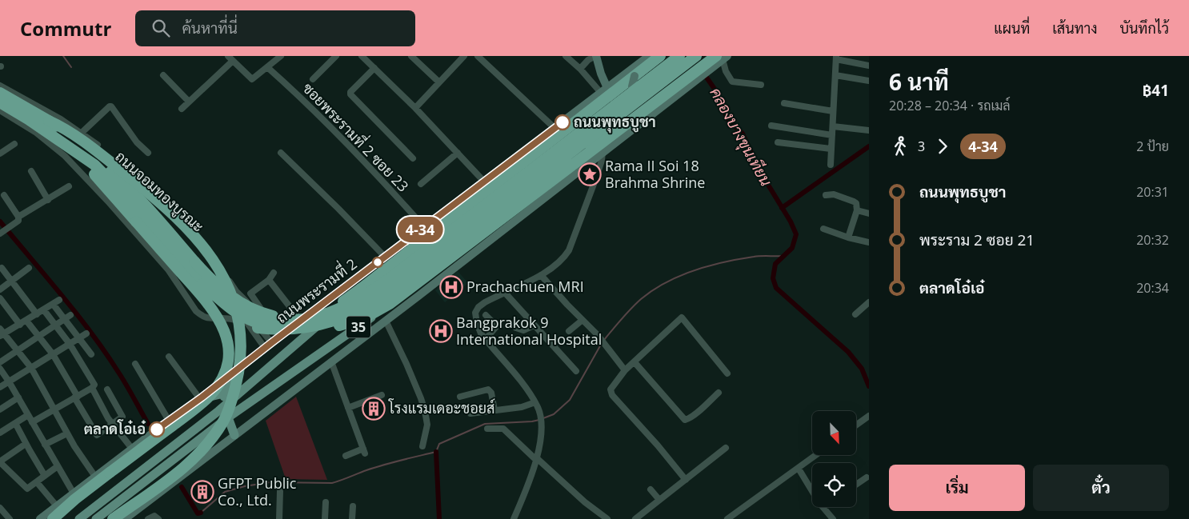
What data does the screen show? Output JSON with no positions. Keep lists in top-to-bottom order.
{
  "streets": {
    "main road": ["ถนนพระรามที่ 2", "35"],
    "street": ["ซอยพระรามที่ 2 ซอย 23", "ถนนจอมทองบูรณะ"]
  },
  "crossings": [
    ["ซอยพระรามที่ 2 ซอย 23", "ถนนพระรามที่ 2"],
    ["ถนนจอมทองบูรณะ", "ถนนพระรามที่ 2"]
  ],
  "water": ["คลองบางขุนเทียน"],
  "places": {
    "other": ["ถนนพุทธบูชา", "ตลาดโอ๋เอ๋"],
    "place": ["Rama II Soi 18 Brahma Shrine"],
    "hospital": ["Prachachuen MRI", "Bangprakok 9 International Hospital"],
    "building": ["โรงแรมเดอะชอยส์", "GFPT Public Co., Ltd."]
  },
  "lines": ["bus line 4-34"],
  "north": "bottom right",
  "page": {
    "header": "Commutr",
    "search": "ค้นหาที่นี่",
    "nav": ["แผนที่", "เส้นทาง", "บันทึกไว้"],
    "on_map": "4-34",
    "heading": ["6 นาที", "20:28 – 20:34 · รถเมล์", "฿41"],
    "legs": ["3", "4-34", "2 ป้าย"],
    "list": [
      {
        "name": "ถนนพุทธบูชา",
        "value": "20:31"
      },
      {
        "name": "พระราม 2 ซอย 21",
        "value": "20:32"
      },
      {
        "name": "ตลาดโอ๋เอ๋",
        "value": "20:34"
      }
    ],
    "buttons": ["เริ่ม", "ตั๋ว"]
  }
}
